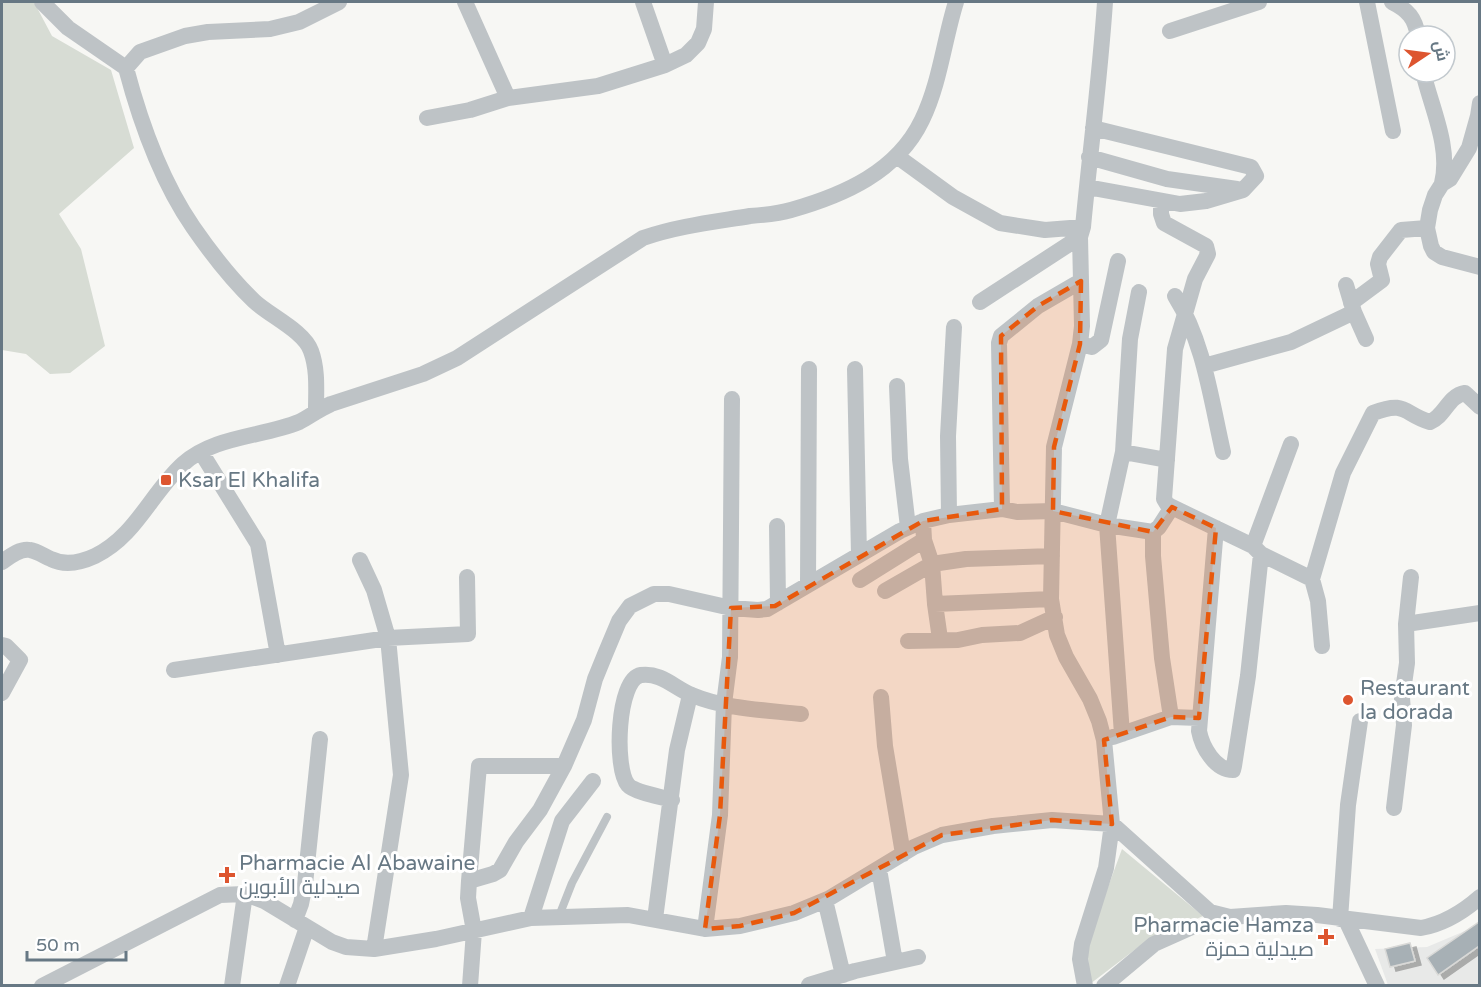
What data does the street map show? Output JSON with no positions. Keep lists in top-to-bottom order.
{
  "places": {
    "transit": ["Ksar El Khalifa"],
    "other": ["Restaurant la dorada"],
    "health": ["Pharmacie Al Abawaine صيدلية الأبوين", "Pharmacie Hamza صيدلية حمزة"]
  },
  "scale_bar": "50 m",
  "north": "right"
}
